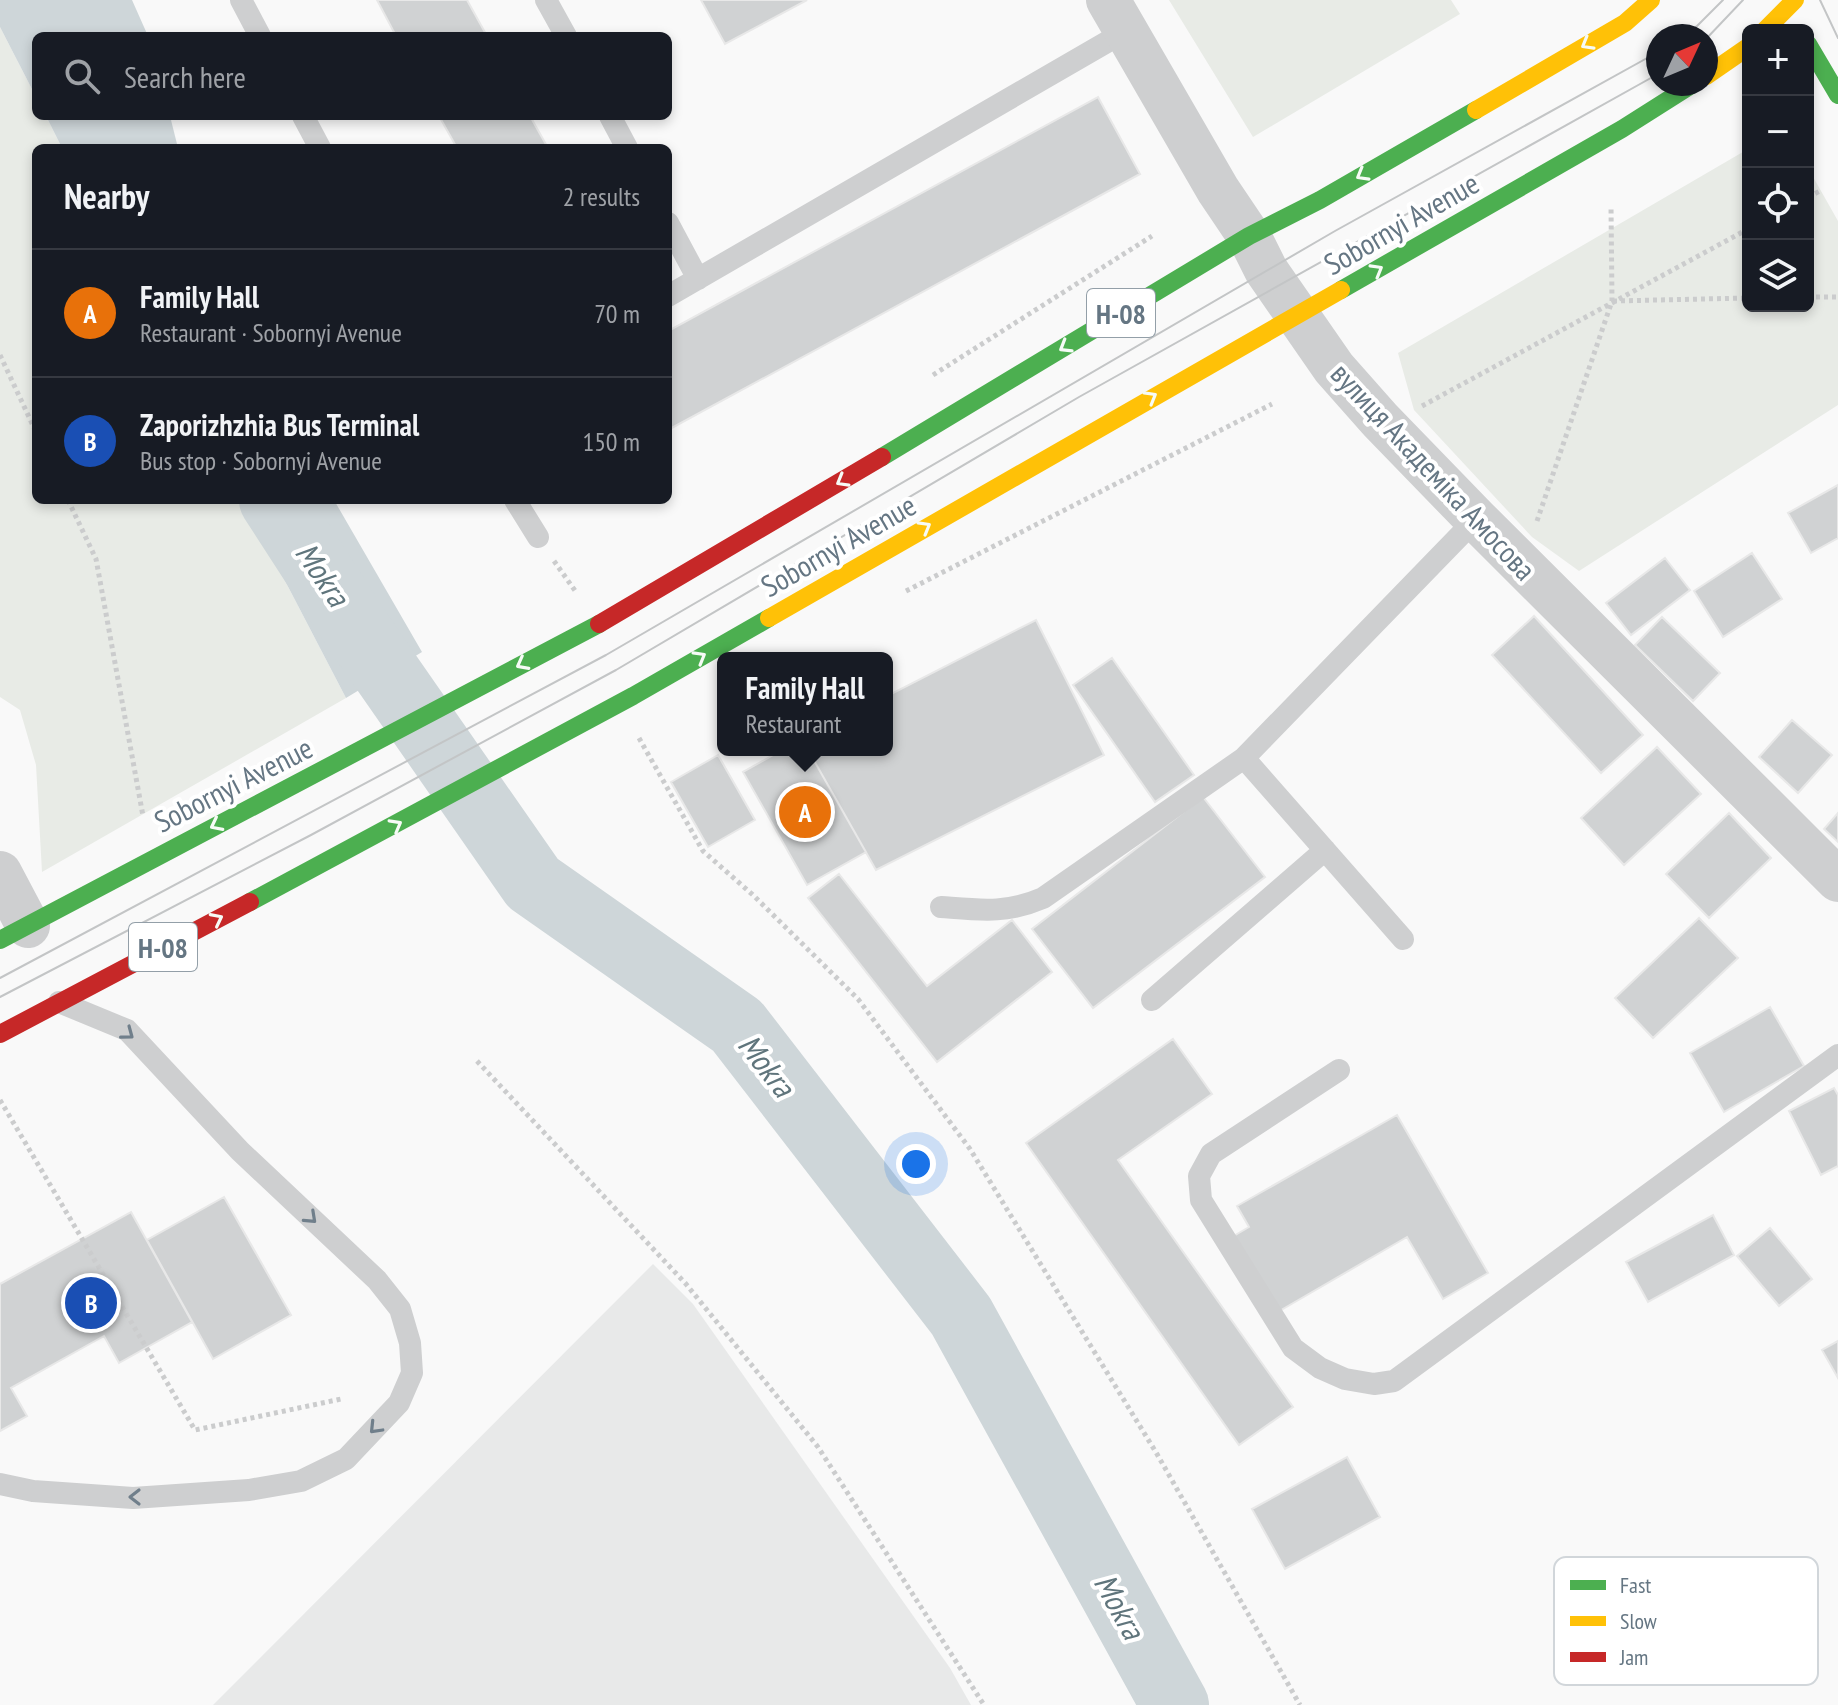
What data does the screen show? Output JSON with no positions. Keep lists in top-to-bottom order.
{
  "streets": {
    "main road": ["Sobornyi Avenue", "Н-08"],
    "street": ["вулиця Академіка Амосова"]
  },
  "crossings": [
    ["Sobornyi Avenue", "вулиця Академіка Амосова"]
  ],
  "water": ["Mokra"],
  "legend": ["Fast", "Slow", "Jam"],
  "north": "top right",
  "page": {
    "map_buttons": ["+", "−"],
    "search": "Search here",
    "heading": ["Nearby", "2 results"],
    "list": [
      {
        "mark": "A",
        "name": "Family Hall",
        "note": "Restaurant · Sobornyi Avenue",
        "value": "70 m"
      },
      {
        "mark": "B",
        "name": "Zaporizhzhia Bus Terminal",
        "note": "Bus stop · Sobornyi Avenue",
        "value": "150 m"
      }
    ],
    "popup": ["Family Hall", "Restaurant"],
    "pins": ["A", "B"]
  }
}
